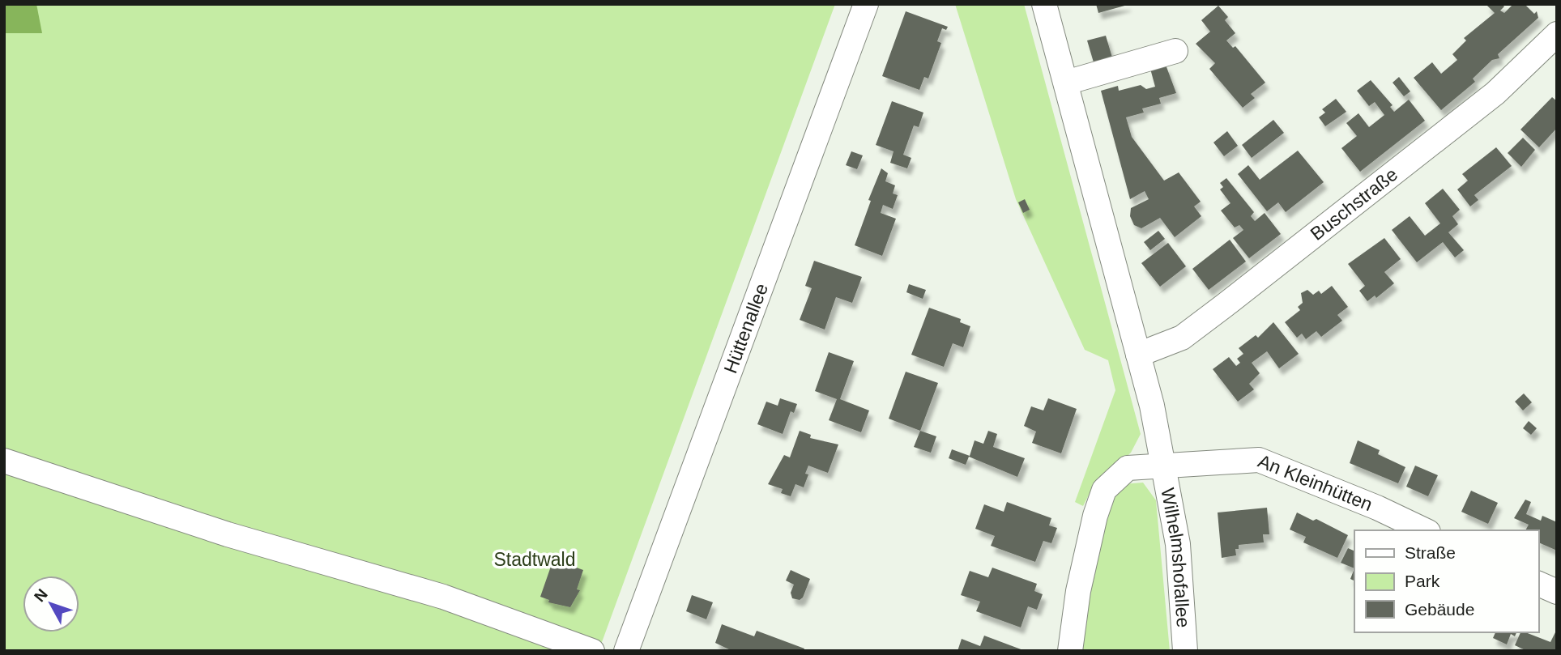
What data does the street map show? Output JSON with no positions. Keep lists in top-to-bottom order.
{
  "streets": {
    "street": [
      "Buschstraße",
      "Hüttenallee",
      "An Kleinhütten",
      "Wilhelmshofallee"
    ]
  },
  "crossings": [
    ["Buschstraße", "Wilhelmshofallee"],
    ["An Kleinhütten", "Wilhelmshofallee"]
  ],
  "parks": ["Stadtwald"],
  "legend": ["Straße", "Park", "Gebäude"],
  "north": "top left"
}
